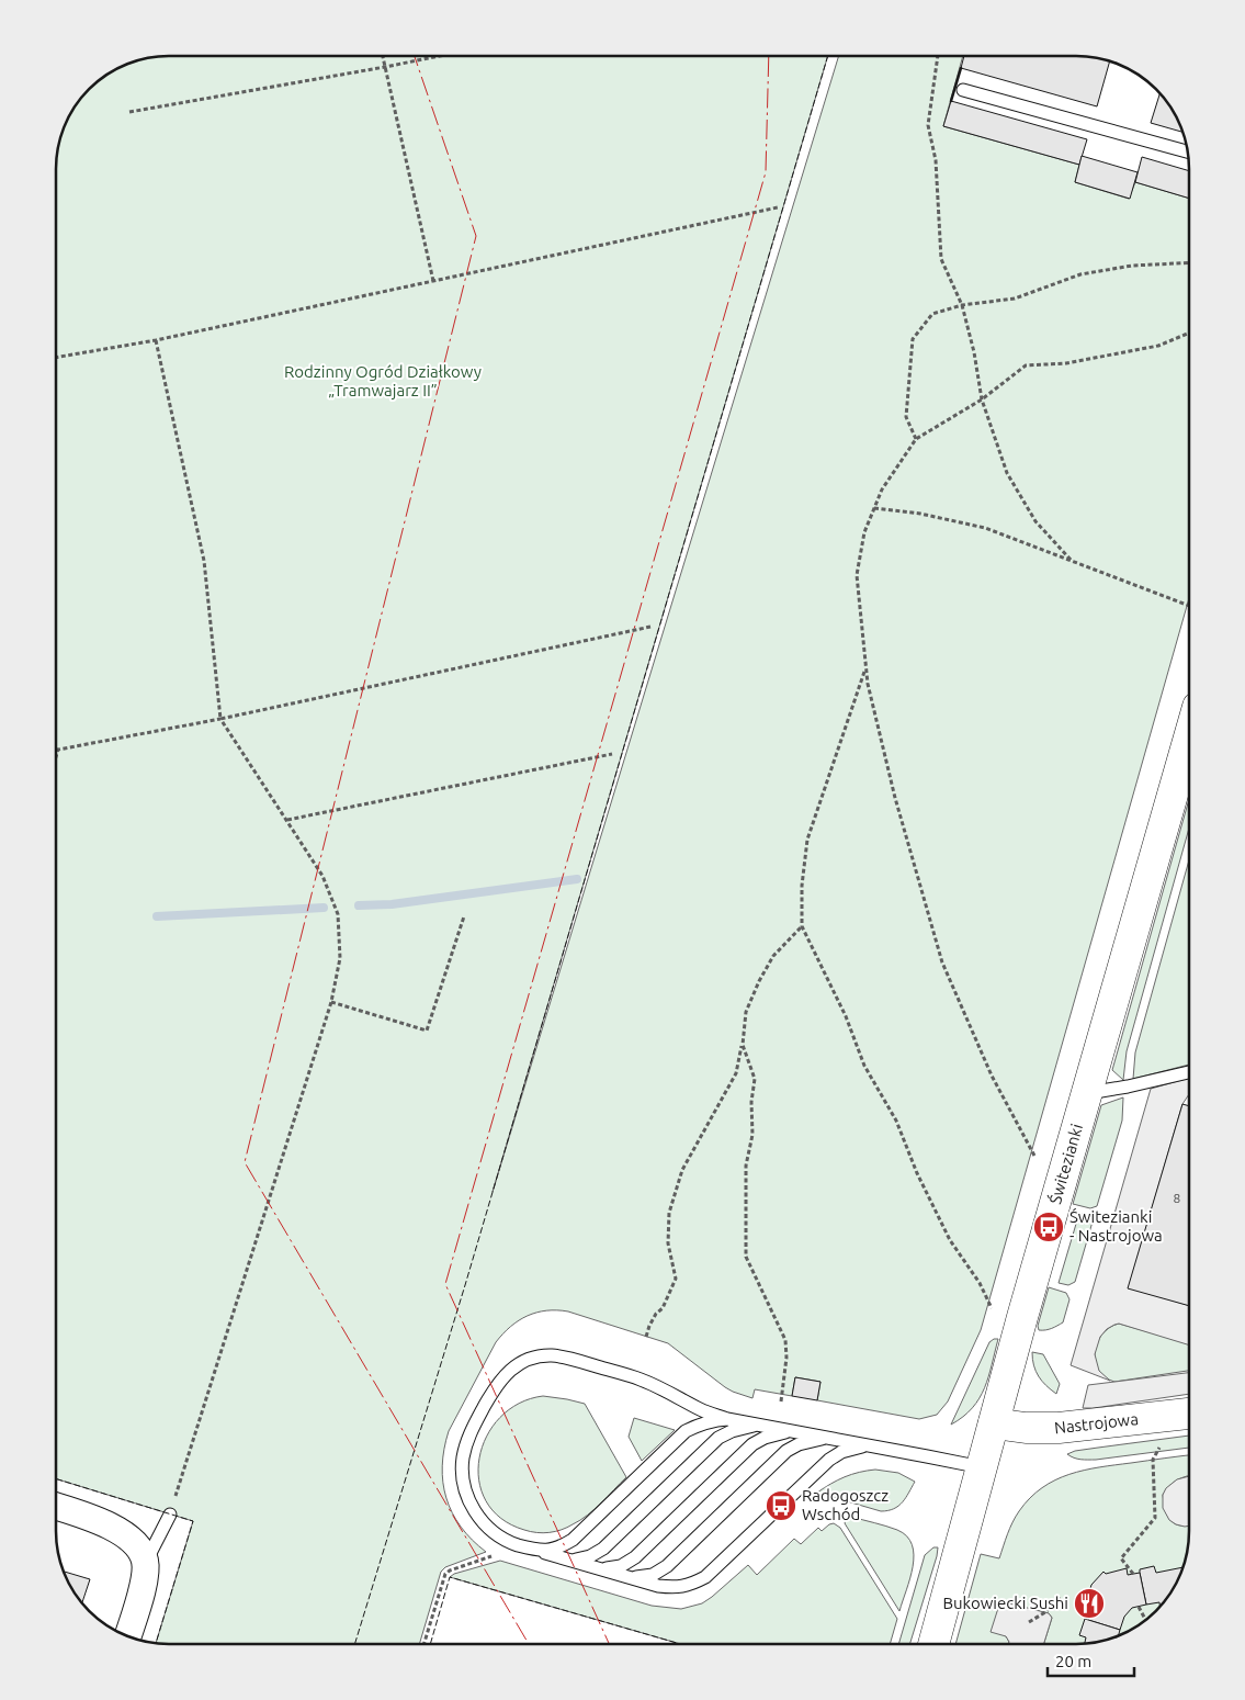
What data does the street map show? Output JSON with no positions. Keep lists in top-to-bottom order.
{
  "streets": {
    "street": ["Świtezianki", "Nastrojowa"]
  },
  "crossings": [
    ["Świtezianki", "Nastrojowa"]
  ],
  "parks": ["Rodzinny Ogród Działkowy „Tramwajarz II”"],
  "places": {
    "bus stop": ["Świtezianki - Nastrojowa", "Radogoszcz Wschód"],
    "restaurant": ["Bukowiecki Sushi"]
  },
  "house_numbers": ["8"],
  "scale_bar": "20 m"
}
